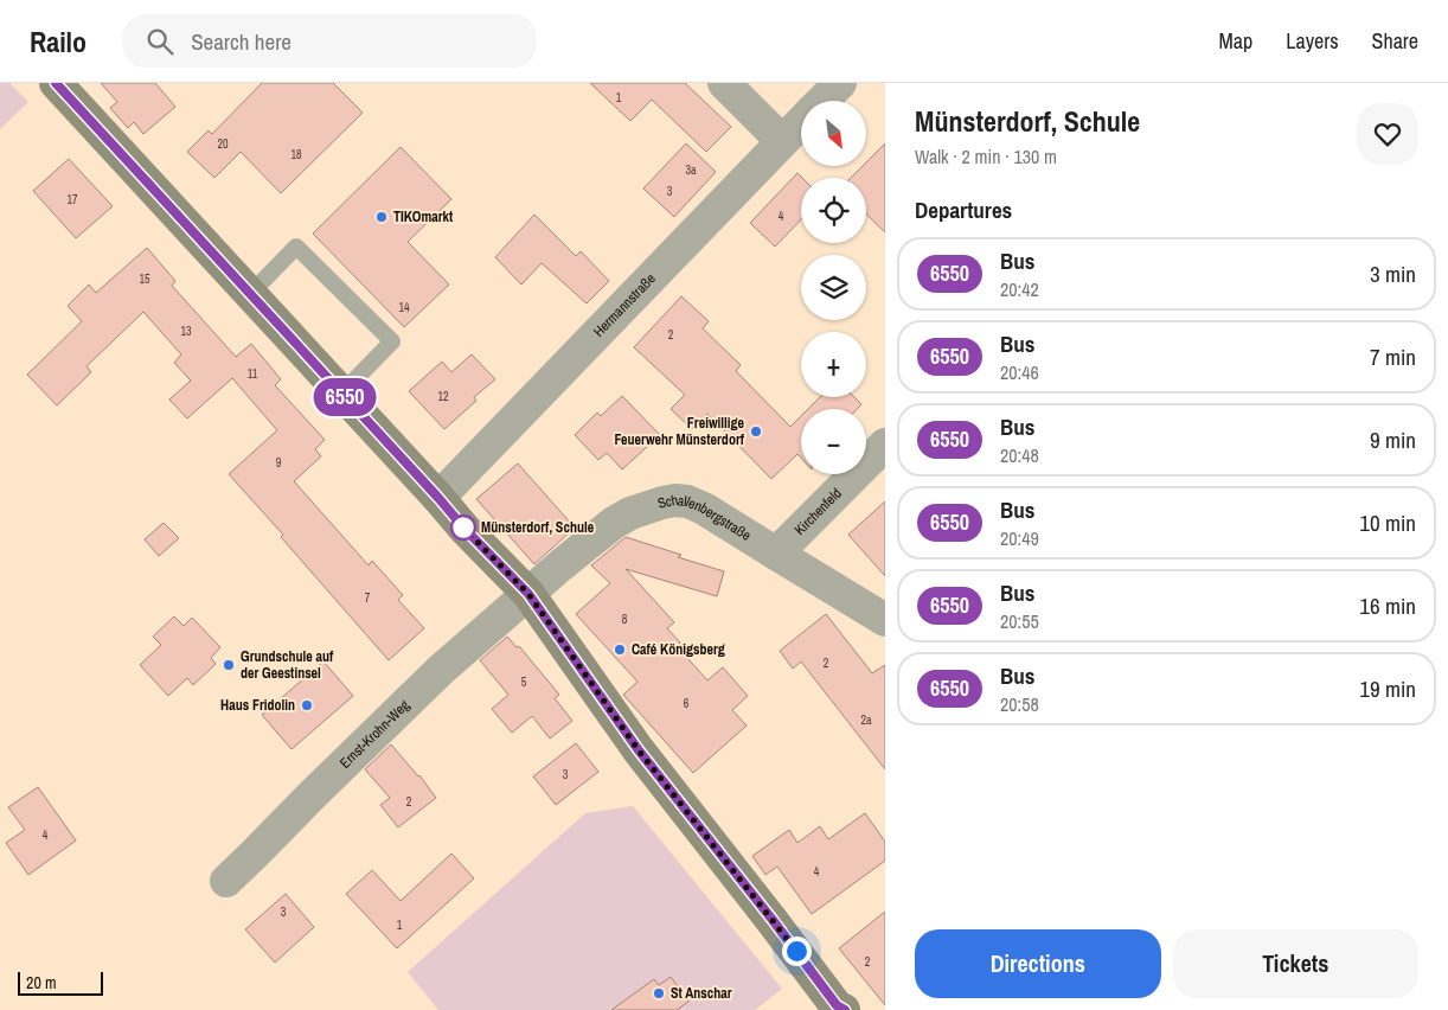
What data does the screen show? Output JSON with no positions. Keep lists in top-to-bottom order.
{
  "streets": {
    "street": [
      "Hermannstraße",
      "Kirchenfeld",
      "Schallenbergstraße",
      "Ernst-Krohn-Weg"
    ]
  },
  "crossings": [
    ["Kirchenfeld", "Schallenbergstraße"],
    ["Schallenbergstraße", "Ernst-Krohn-Weg"]
  ],
  "places": [
    "TIKOmarkt",
    "Freiwillige Feuerwehr Münsterdorf",
    "Münsterdorf, Schule",
    "Café Königsberg",
    "Grundschule auf der Geestinsel",
    "Haus Fridolin",
    "St Anschar"
  ],
  "lines": ["bus line 6550"],
  "house_numbers": [
    "1",
    "20",
    "18",
    "3a",
    "3",
    "17",
    "4",
    "15",
    "14",
    "13",
    "2",
    "11",
    "12",
    "9",
    "7",
    "8",
    "2",
    "5",
    "6",
    "2a",
    "3",
    "2",
    "4",
    "4",
    "3",
    "1",
    "2"
  ],
  "scale_bar": "20 m",
  "north": "bottom right",
  "page": {
    "header": "Railo",
    "search": "Search here",
    "nav": ["Map", "Layers", "Share"],
    "on_map": "6550",
    "heading": [
      ["Münsterdorf, Schule", "Walk · 2 min · 130 m"],
      "Departures"
    ],
    "map_buttons": ["+", "−"],
    "list": [
      {
        "mark": "6550",
        "name": "Bus",
        "note": "20:42",
        "value": "3 min"
      },
      {
        "mark": "6550",
        "name": "Bus",
        "note": "20:46",
        "value": "7 min"
      },
      {
        "mark": "6550",
        "name": "Bus",
        "note": "20:48",
        "value": "9 min"
      },
      {
        "mark": "6550",
        "name": "Bus",
        "note": "20:49",
        "value": "10 min"
      },
      {
        "mark": "6550",
        "name": "Bus",
        "note": "20:55",
        "value": "16 min"
      },
      {
        "mark": "6550",
        "name": "Bus",
        "note": "20:58",
        "value": "19 min"
      }
    ],
    "buttons": ["Directions", "Tickets"],
    "scale": "20 m"
  }
}
